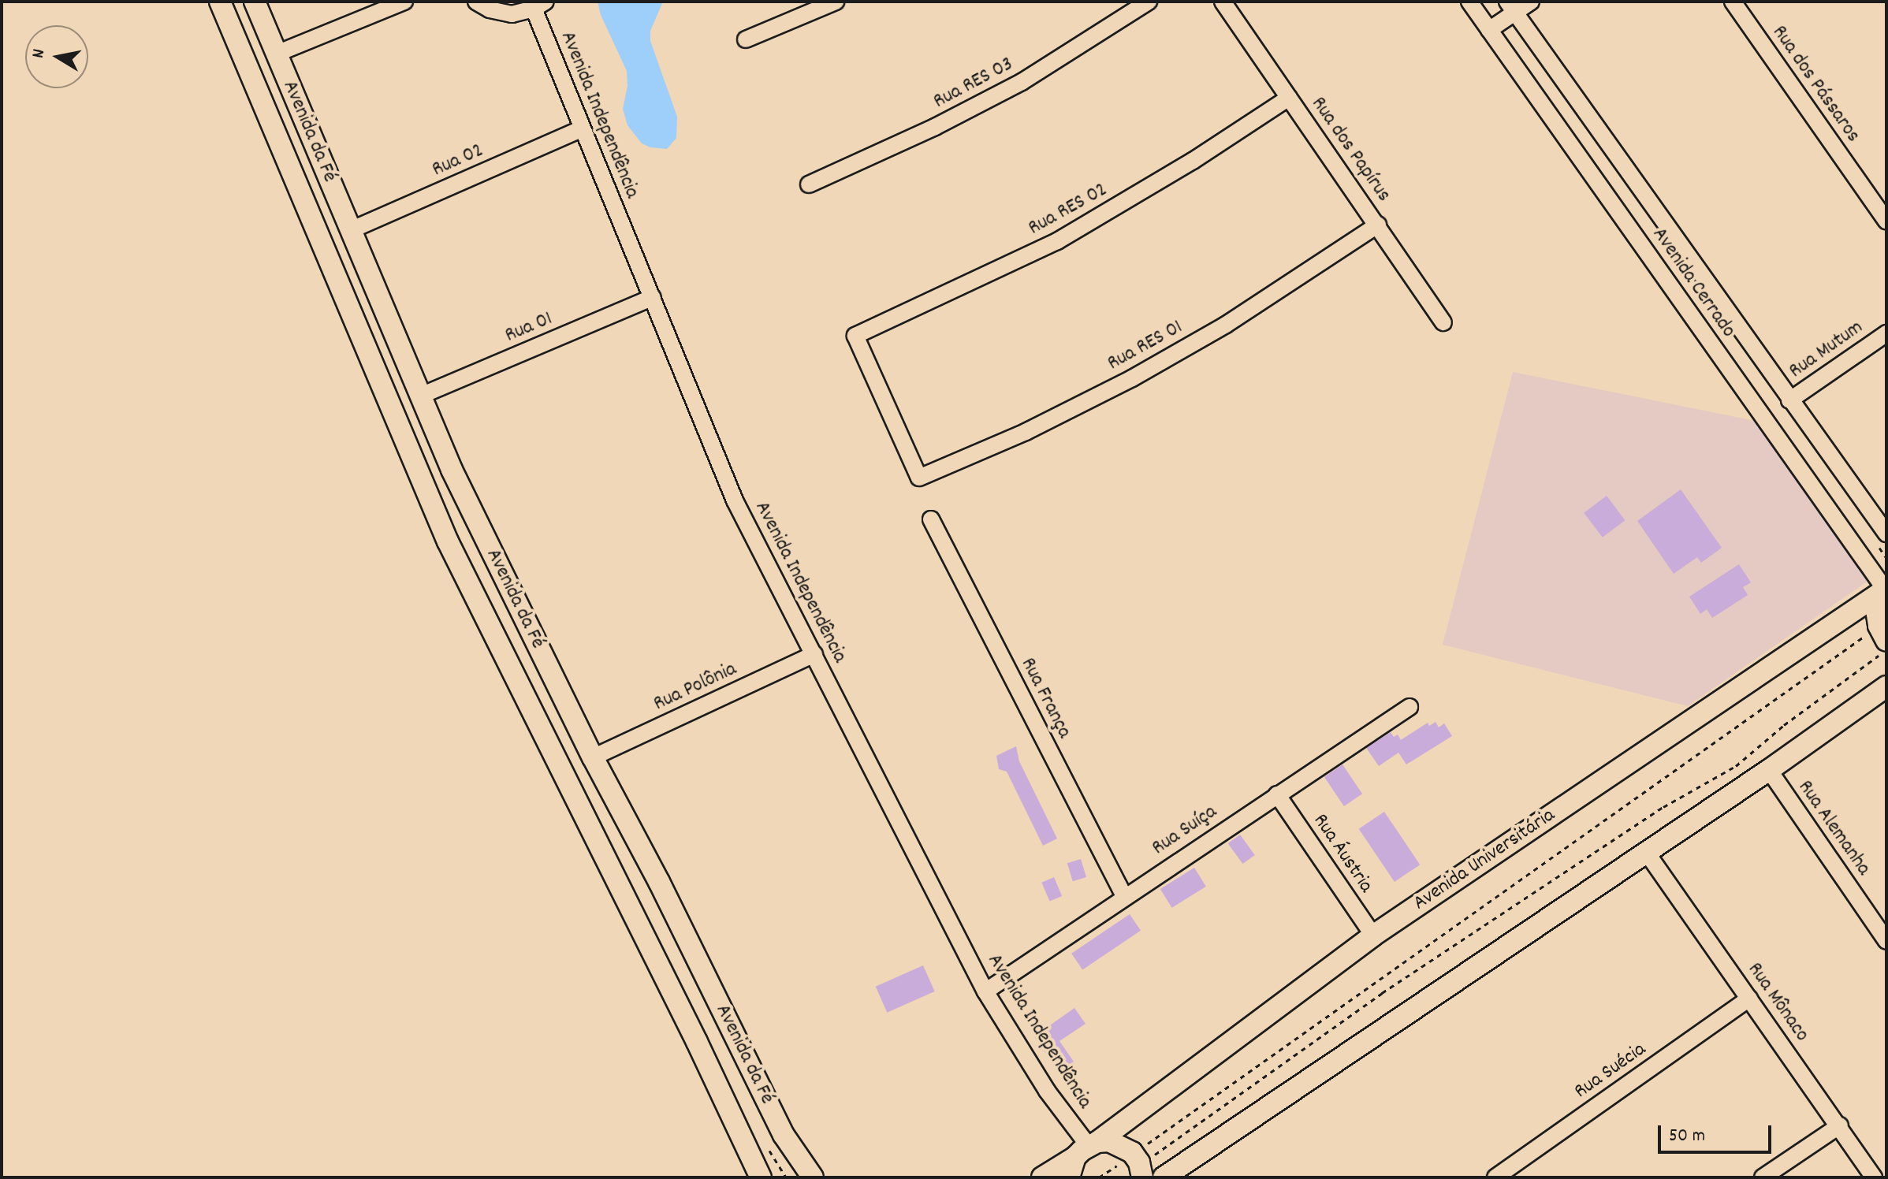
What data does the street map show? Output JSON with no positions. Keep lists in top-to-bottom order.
{
  "streets": {
    "main road": ["Avenida da Fé", "Avenida Universitária"],
    "street": [
      "Rua RES 03",
      "Rua dos Pássaros",
      "Avenida Independência",
      "Rua dos Papírus",
      "Rua 02",
      "Rua RES 02",
      "Avenida Cerrado",
      "Rua 01",
      "Rua RES 01",
      "Rua Mutum",
      "Rua Polônia",
      "Rua França",
      "Rua Alemanha",
      "Rua Suíça",
      "Rua Áustria",
      "Rua Mônaco",
      "Rua Suécia"
    ]
  },
  "crossings": [
    ["Avenida Independência", "Rua 02"],
    ["Avenida Independência", "Rua 01"],
    ["Avenida Independência", "Rua Polônia"],
    ["Avenida Independência", "Rua Suíça"],
    ["Avenida Independência", "Avenida Universitária"],
    ["Avenida da Fé", "Rua 02"],
    ["Avenida da Fé", "Rua 01"],
    ["Avenida da Fé", "Rua Polônia"],
    ["Rua dos Papírus", "Rua RES 02"],
    ["Rua dos Papírus", "Rua RES 01"],
    ["Rua RES 02", "Rua RES 01"],
    ["Avenida Cerrado", "Rua Mutum"],
    ["Avenida Cerrado", "Avenida Universitária"],
    ["Rua França", "Rua Suíça"],
    ["Rua Suíça", "Rua Áustria"],
    ["Rua Áustria", "Avenida Universitária"],
    ["Rua Mônaco", "Rua Suécia"]
  ],
  "scale_bar": "50 m",
  "north": "left"
}
